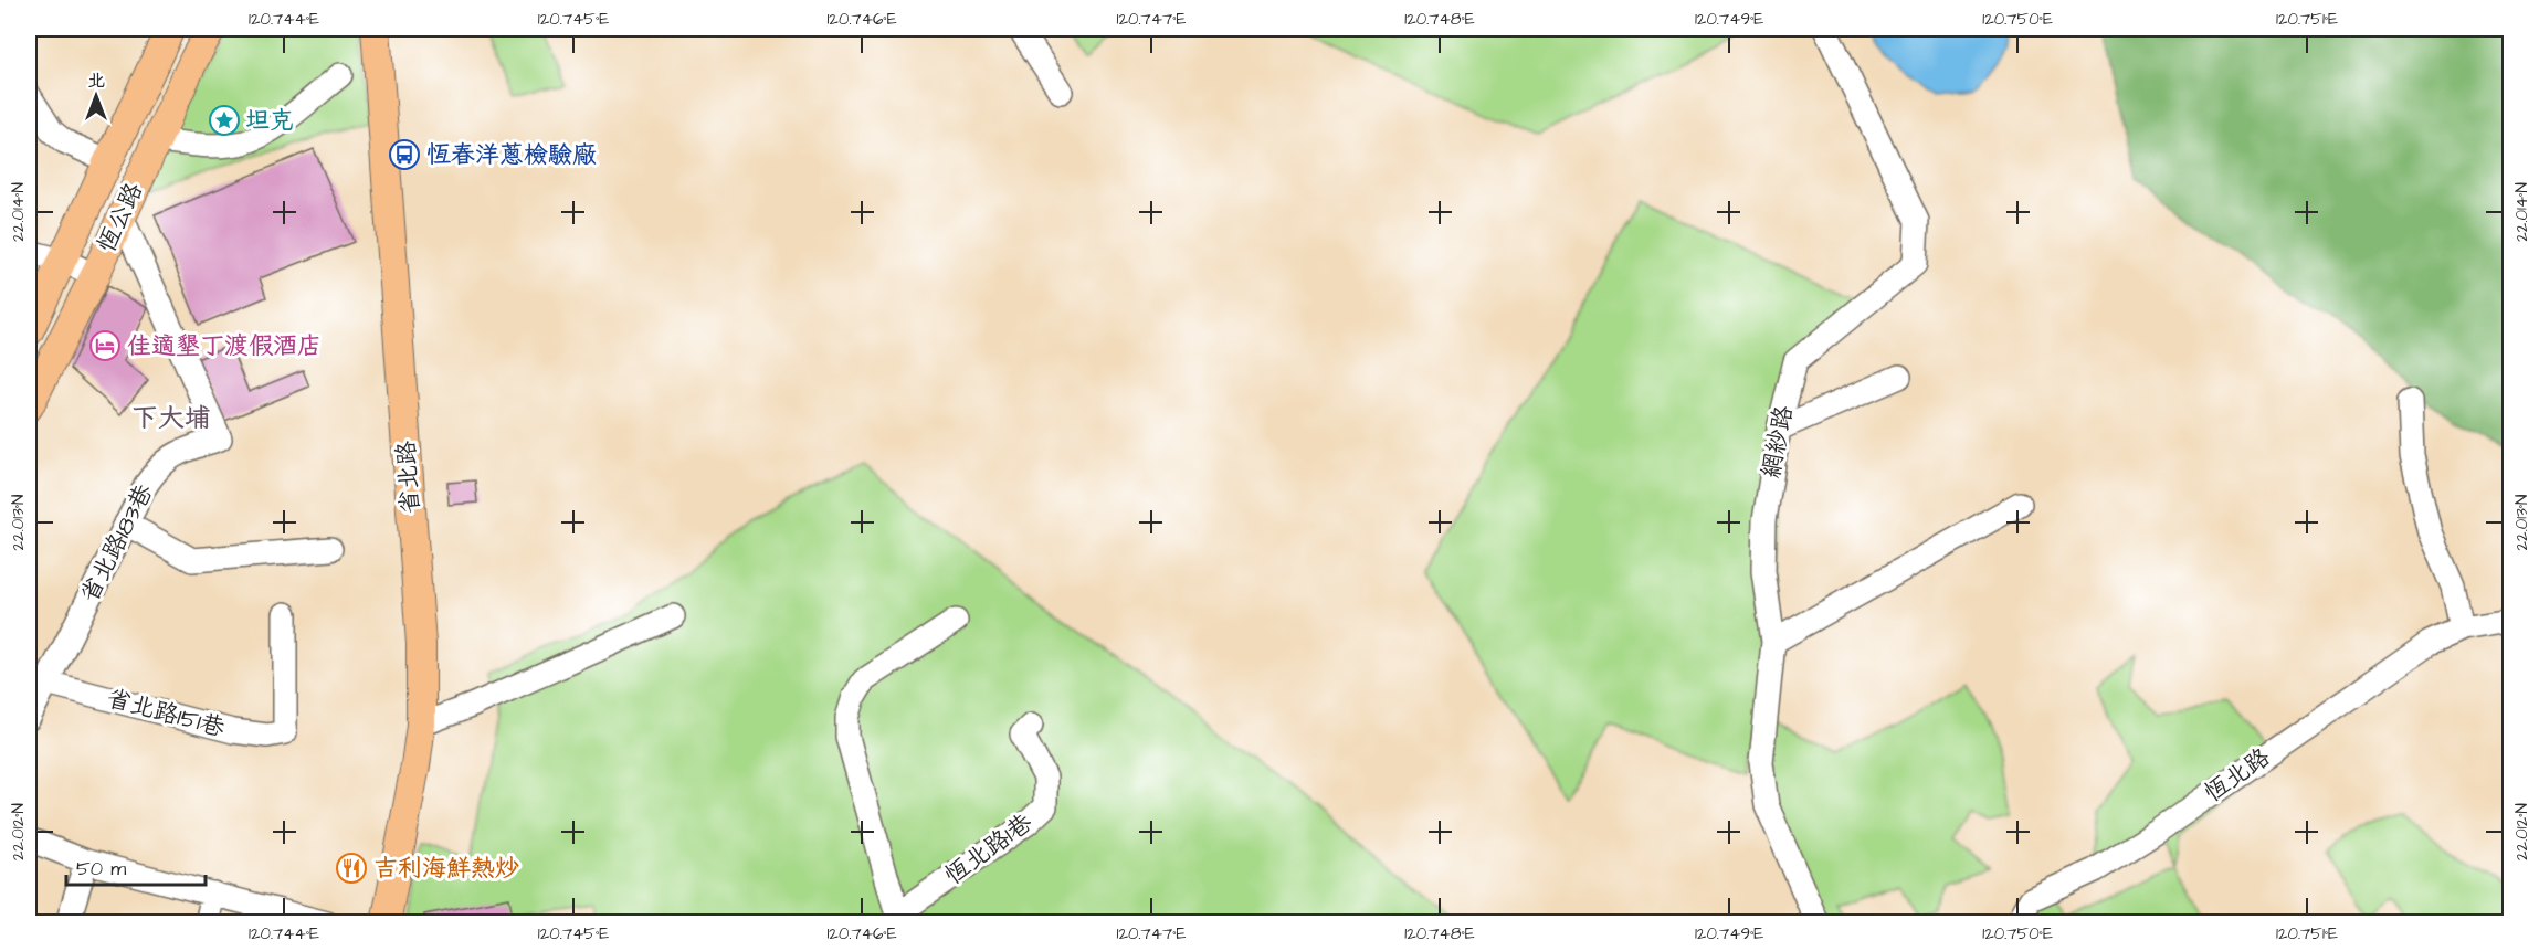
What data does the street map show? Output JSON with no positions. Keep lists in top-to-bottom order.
{
  "streets": {
    "main road": ["恆公路", "省北路"],
    "street": [
      "網紗路",
      "省北路183巷",
      "省北路151巷",
      "恆北路",
      "恆北路1巷"
    ]
  },
  "crossings": [
    ["恆公路", "省北路183巷"],
    ["省北路183巷", "省北路151巷"]
  ],
  "districts": ["下大埔"],
  "places": {
    "place": ["坦克"],
    "bus stop": ["恆春洋蔥檢驗廠"],
    "hotel": ["佳適墾丁渡假酒店"],
    "restaurant": ["吉利海鮮熱炒"]
  },
  "scale_bar": "50 m",
  "north": "top",
  "coordinates": [
    "120.744°E",
    "120.745°E",
    "120.746°E",
    "120.747°E",
    "120.748°E",
    "120.749°E",
    "120.750°E",
    "120.751°E",
    "22.014°N",
    "22.013°N",
    "22.012°N"
  ]
}
